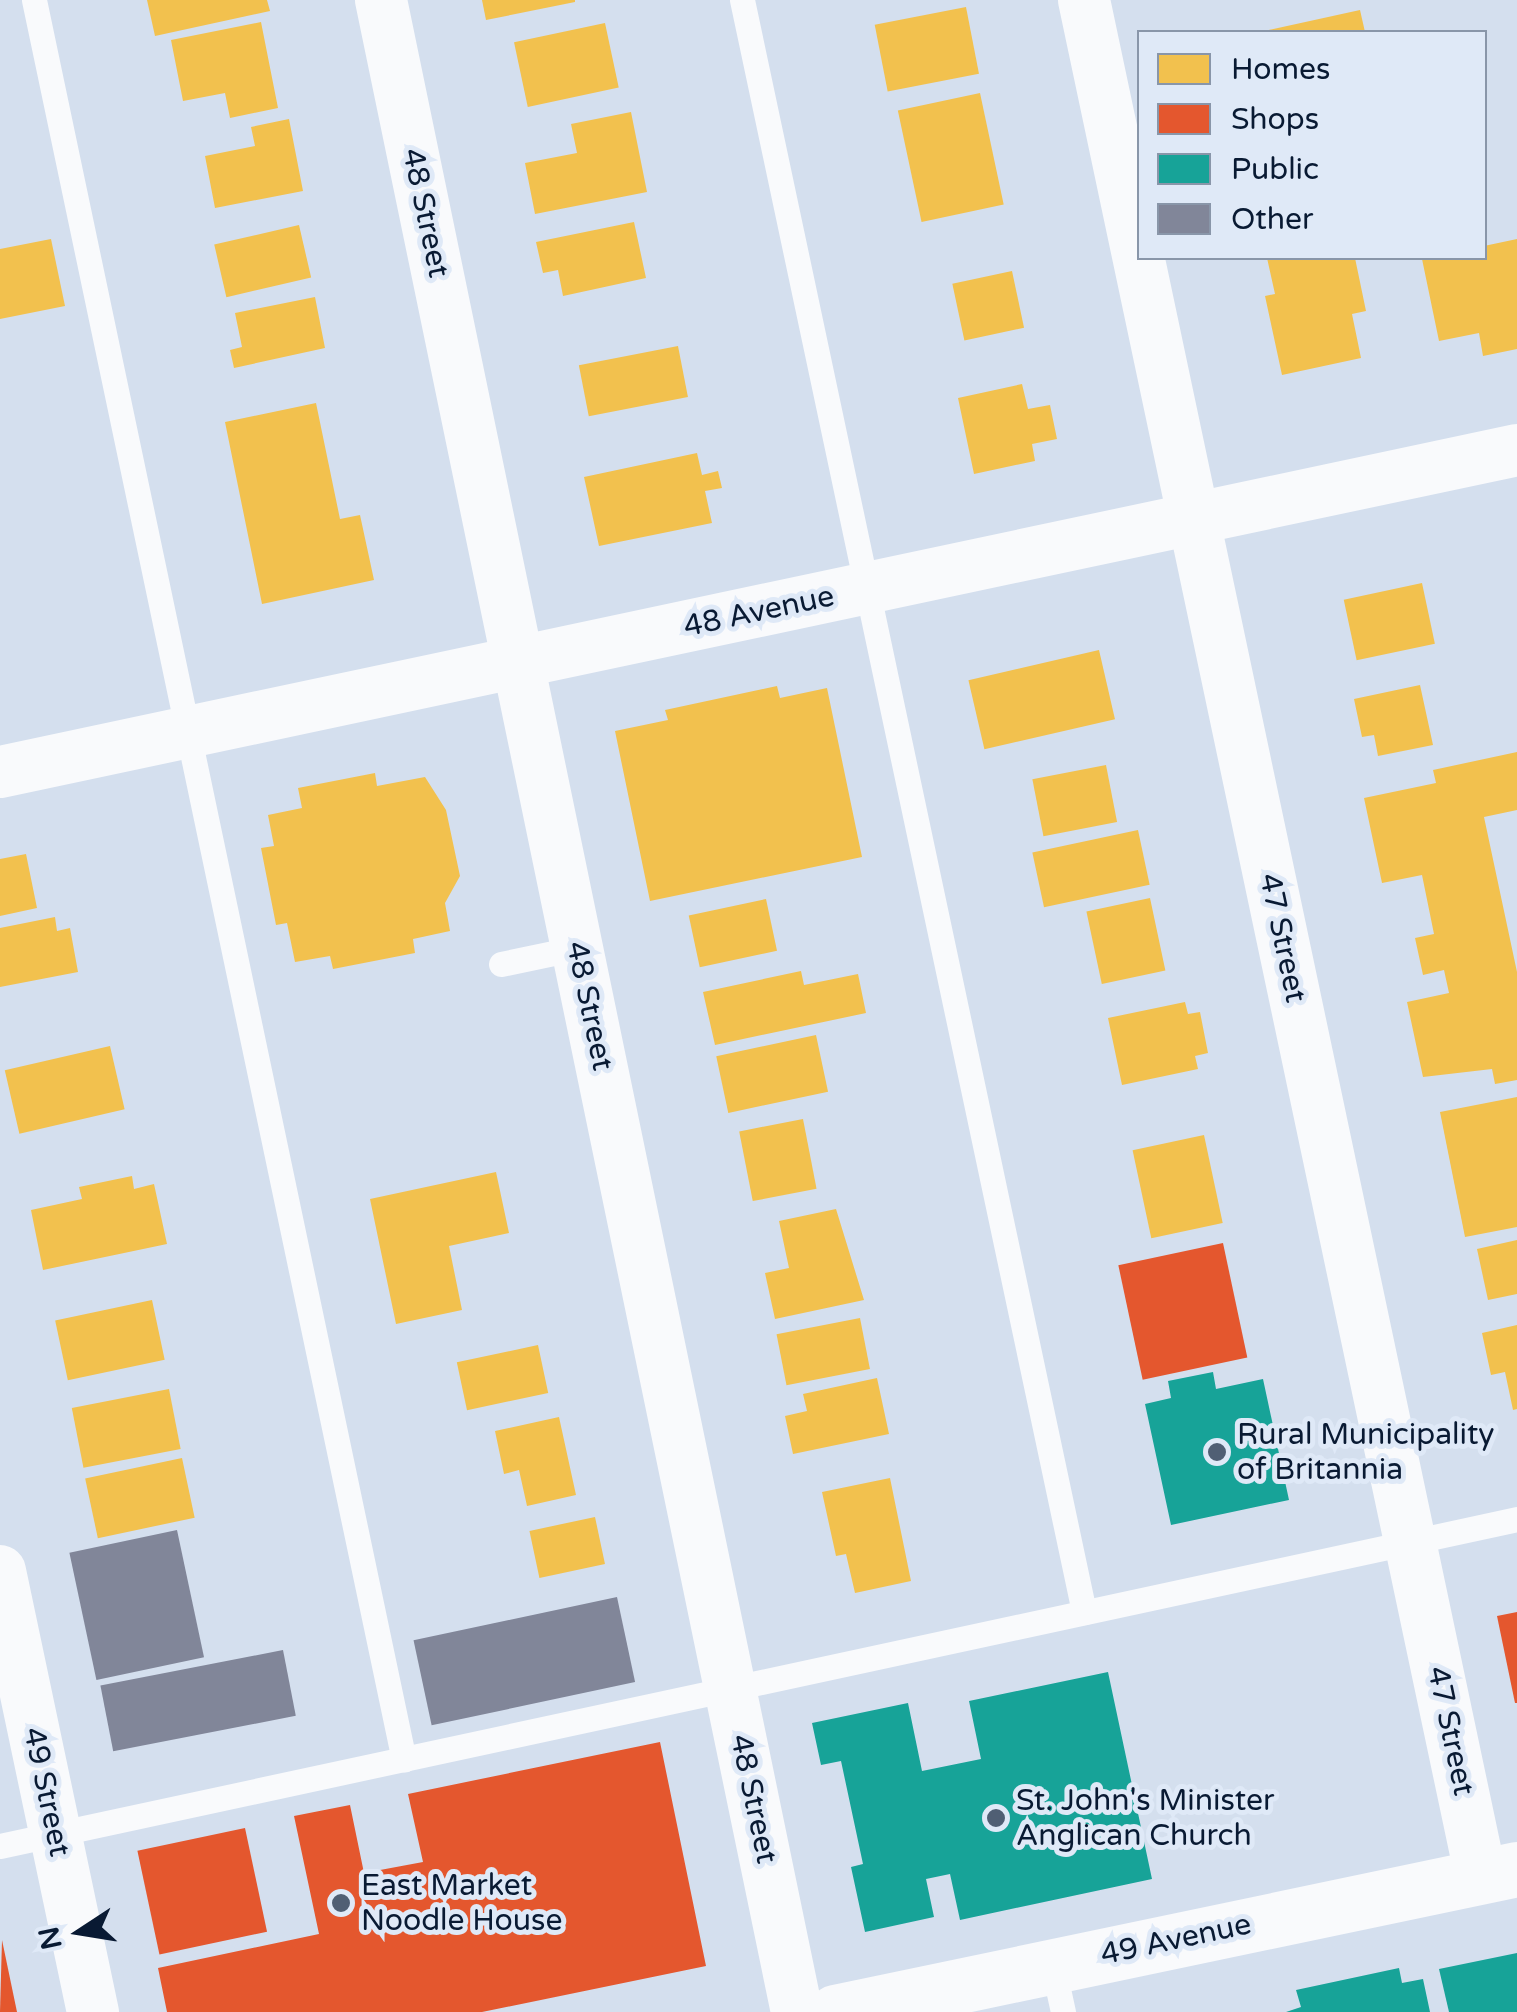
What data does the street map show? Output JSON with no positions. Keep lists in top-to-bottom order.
{
  "streets": {
    "street": [
      "48 Street",
      "48 Avenue",
      "47 Street",
      "49 Street",
      "49 Avenue"
    ]
  },
  "crossings": [
    ["48 Street", "48 Avenue"],
    ["48 Avenue", "47 Street"],
    ["47 Street", "49 Avenue"]
  ],
  "places": ["Rural Municipality of Britannia", "St. John's Minister Anglican Church", "East Market Noodle House"],
  "legend": [
    "Homes",
    "Shops",
    "Public",
    "Other"
  ],
  "north": "left"
}
